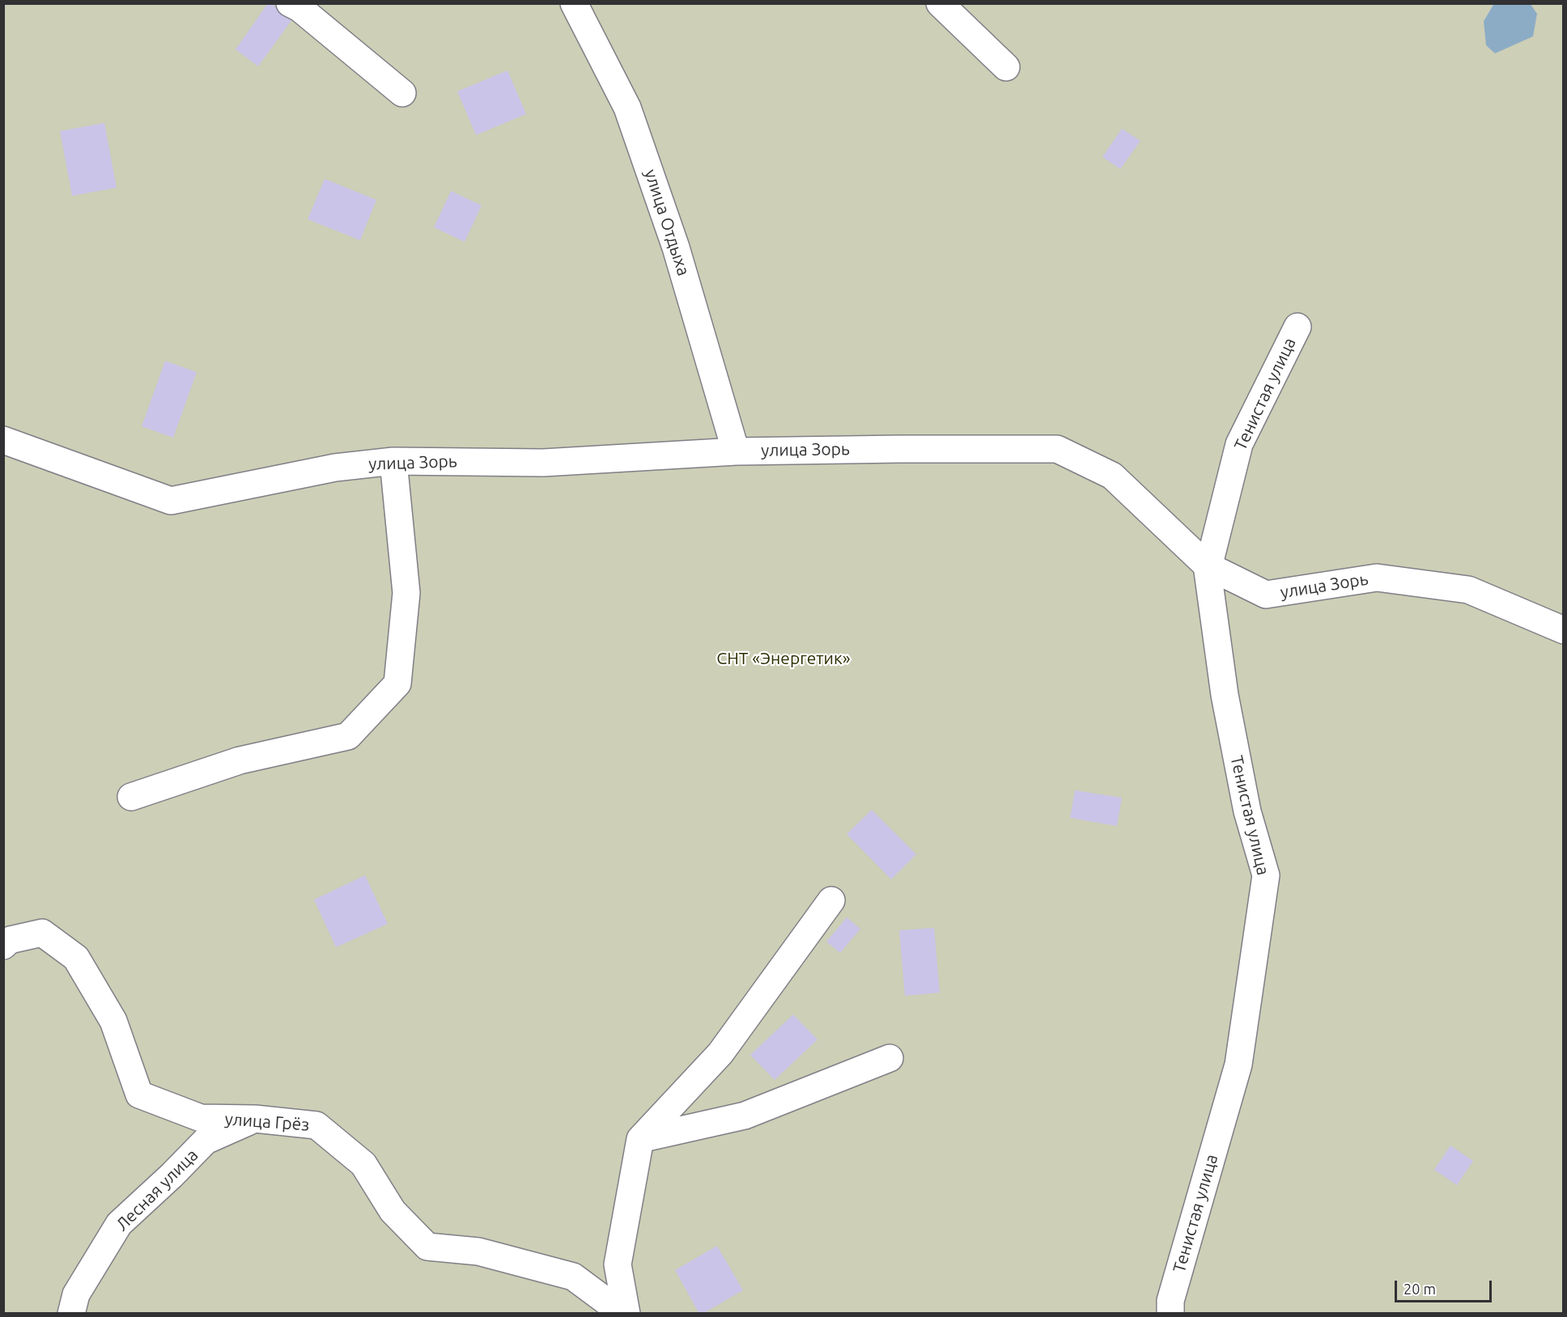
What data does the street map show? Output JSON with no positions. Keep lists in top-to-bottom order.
{
  "streets": {
    "street": [
      "улица Отдыха",
      "Тенистая улица",
      "улица Зорь",
      "улица Грёз",
      "Лесная улица"
    ]
  },
  "crossings": [
    ["улица Отдыха", "улица Зорь"],
    ["Тенистая улица", "улица Зорь"],
    ["улица Грёз", "Лесная улица"]
  ],
  "parks": ["СНТ «Энергетик»"],
  "scale_bar": "20 m"
}
